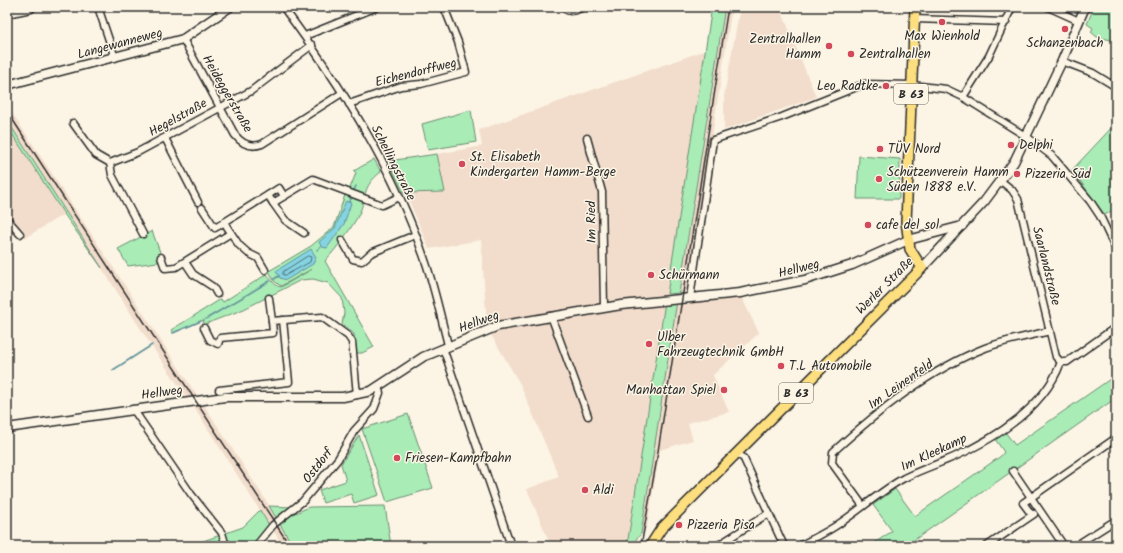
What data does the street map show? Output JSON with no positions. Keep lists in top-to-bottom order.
{
  "streets": {
    "main road": ["B 63", "Werler Straße"],
    "street": [
      "Langewanneweg",
      "Eichendorffweg",
      "Heideggerstraße",
      "Hegelstraße",
      "Schellingstraße",
      "Im Ried",
      "Saarlandstraße",
      "Hellweg",
      "Im Leinenfeld",
      "Im Kleekamp",
      "Ostdorf"
    ]
  },
  "crossings": [
    ["Langewanneweg", "Heideggerstraße"],
    ["Eichendorffweg", "Schellingstraße"],
    ["Heideggerstraße", "Hegelstraße"],
    ["Heideggerstraße", "Schellingstraße"],
    ["B 63", "Hellweg"],
    ["B 63", "Werler Straße"],
    ["Hegelstraße", "Schellingstraße"],
    ["Schellingstraße", "Hellweg"],
    ["Im Ried", "Hellweg"],
    ["Saarlandstraße", "Werler Straße"],
    ["Saarlandstraße", "Im Leinenfeld"],
    ["Saarlandstraße", "Im Kleekamp"],
    ["Hellweg", "Werler Straße"],
    ["Hellweg", "Ostdorf"],
    ["Im Leinenfeld", "Im Kleekamp"]
  ],
  "places": [
    "Max Wienhold",
    "Schanzenbach",
    "Zentralhallen Hamm",
    "Zentralhallen",
    "Leo Radtke",
    "Delphi",
    "TÜV Nord",
    "St. Elisabeth Kindergarten Hamm-Berge",
    "Pizzeria Süd",
    "Schützenverein Hamm Süden 1888 e.V.",
    "cafe del sol",
    "Schürmann",
    "Ulber Fahrzeugtechnik GmbH",
    "T.L Automobile",
    "Manhattan Spiel",
    "Friesen-Kampfbahn",
    "Aldi",
    "Pizzeria Pisa"
  ]
}
